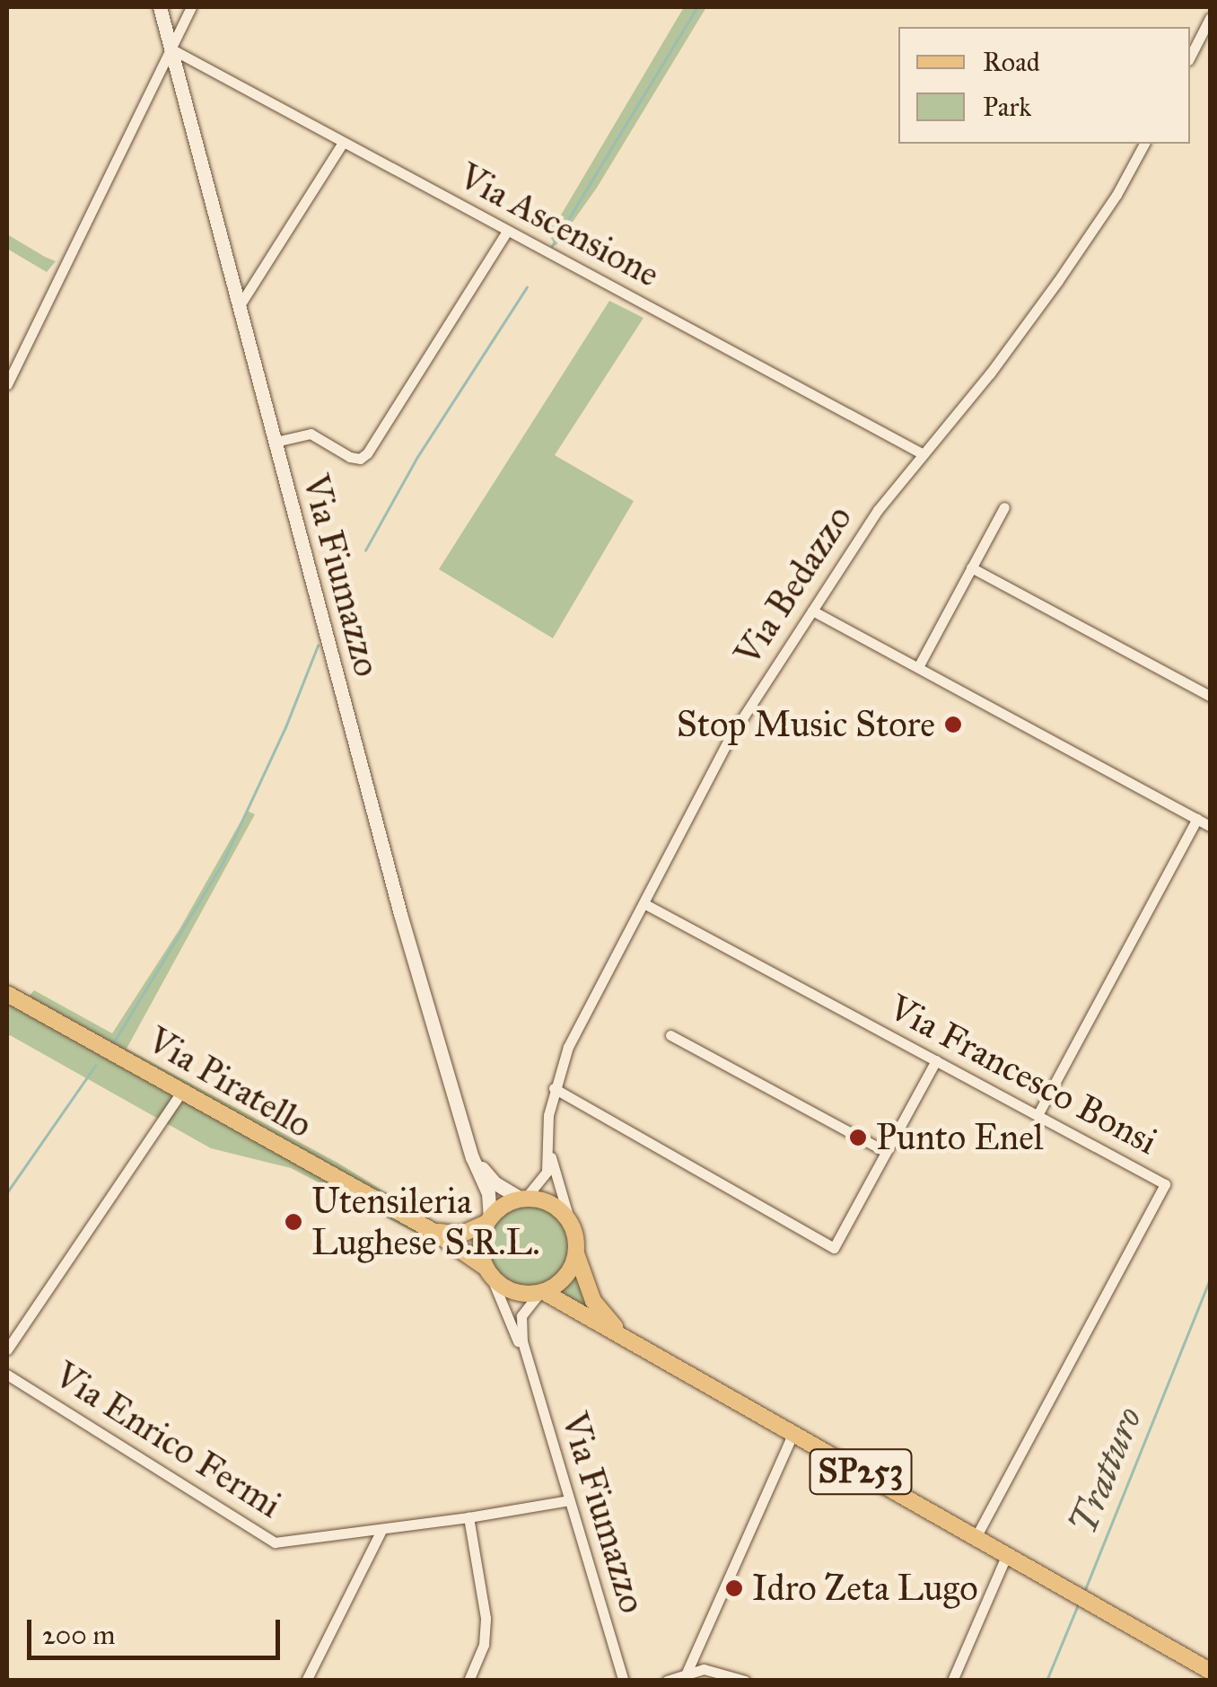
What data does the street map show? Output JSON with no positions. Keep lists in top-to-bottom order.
{
  "streets": {
    "main road": ["Via Piratello", "SP253"],
    "street": [
      "Via Ascensione",
      "Via Fiumazzo",
      "Via Bedazzo",
      "Via Francesco Bonsi",
      "Via Enrico Fermi"
    ]
  },
  "crossings": [
    ["Via Ascensione", "Via Fiumazzo"],
    ["Via Ascensione", "Via Bedazzo"],
    ["Via Fiumazzo", "Via Bedazzo"],
    ["Via Fiumazzo", "Via Piratello"],
    ["Via Fiumazzo", "Via Enrico Fermi"],
    ["Via Fiumazzo", "SP253"],
    ["Via Bedazzo", "Via Francesco Bonsi"],
    ["Via Bedazzo", "Via Piratello"],
    ["Via Bedazzo", "SP253"],
    ["Via Francesco Bonsi", "SP253"],
    ["Via Piratello", "SP253"]
  ],
  "water": ["Tratturo"],
  "places": [
    "Stop Music Store",
    "Punto Enel",
    "Utensileria Lughese S.R.L.",
    "Idro Zeta Lugo"
  ],
  "legend": ["Road", "Park"],
  "scale_bar": "200 m"
}
